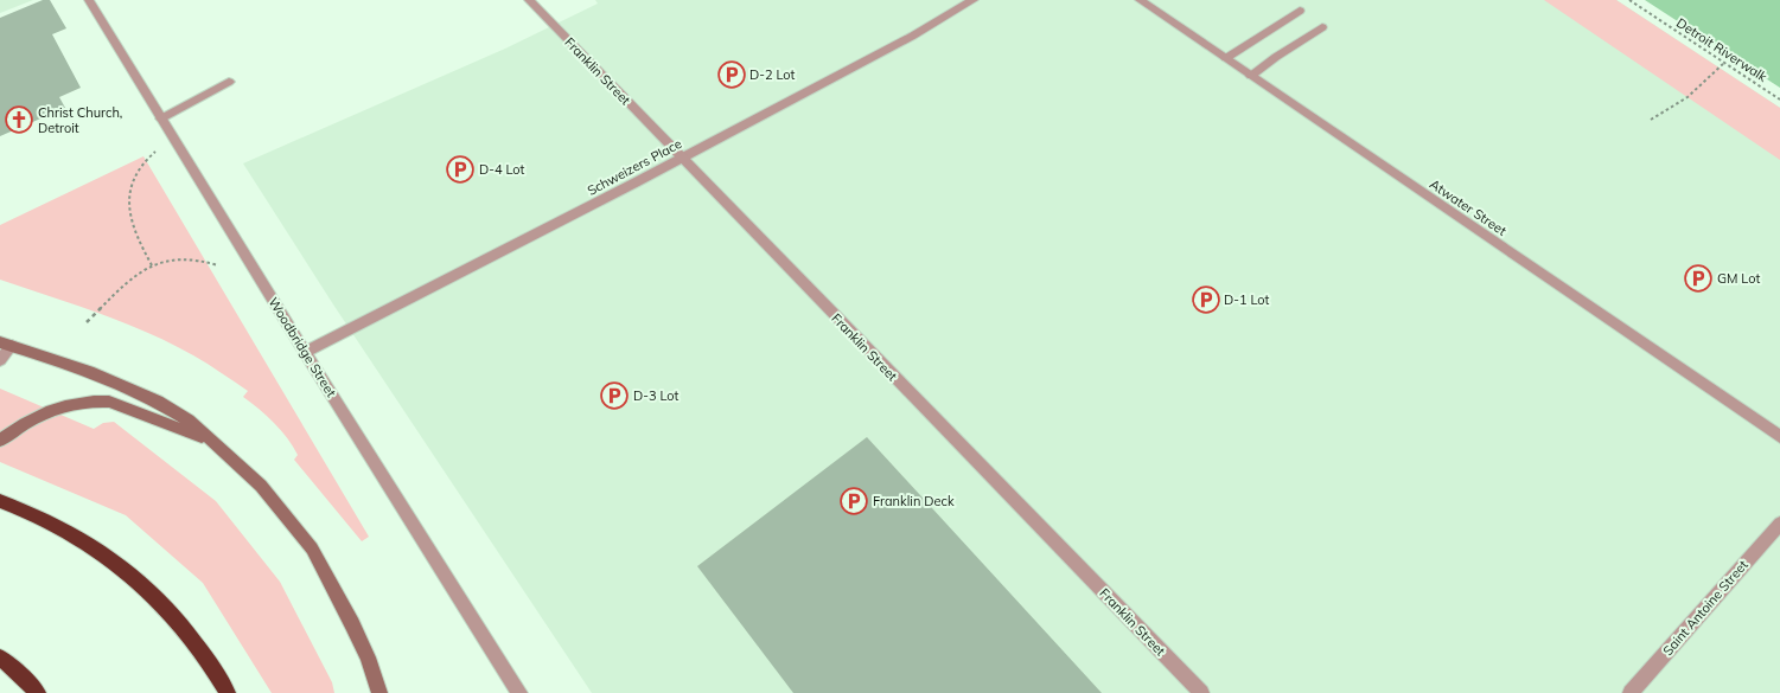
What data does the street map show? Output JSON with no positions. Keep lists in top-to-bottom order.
{
  "streets": {
    "street": [
      "Franklin Street",
      "Schweizers Place",
      "Atwater Street",
      "Woodbridge Street",
      "Saint Antoine Street"
    ],
    "path": ["Detroit Riverwalk"]
  },
  "crossings": [
    ["Franklin Street", "Schweizers Place"],
    ["Schweizers Place", "Woodbridge Street"]
  ],
  "places": {
    "parking": [
      "D-2 Lot",
      "D-4 Lot",
      "GM Lot",
      "D-1 Lot",
      "D-3 Lot",
      "Franklin Deck"
    ],
    "church": ["Christ Church, Detroit"]
  }
}
